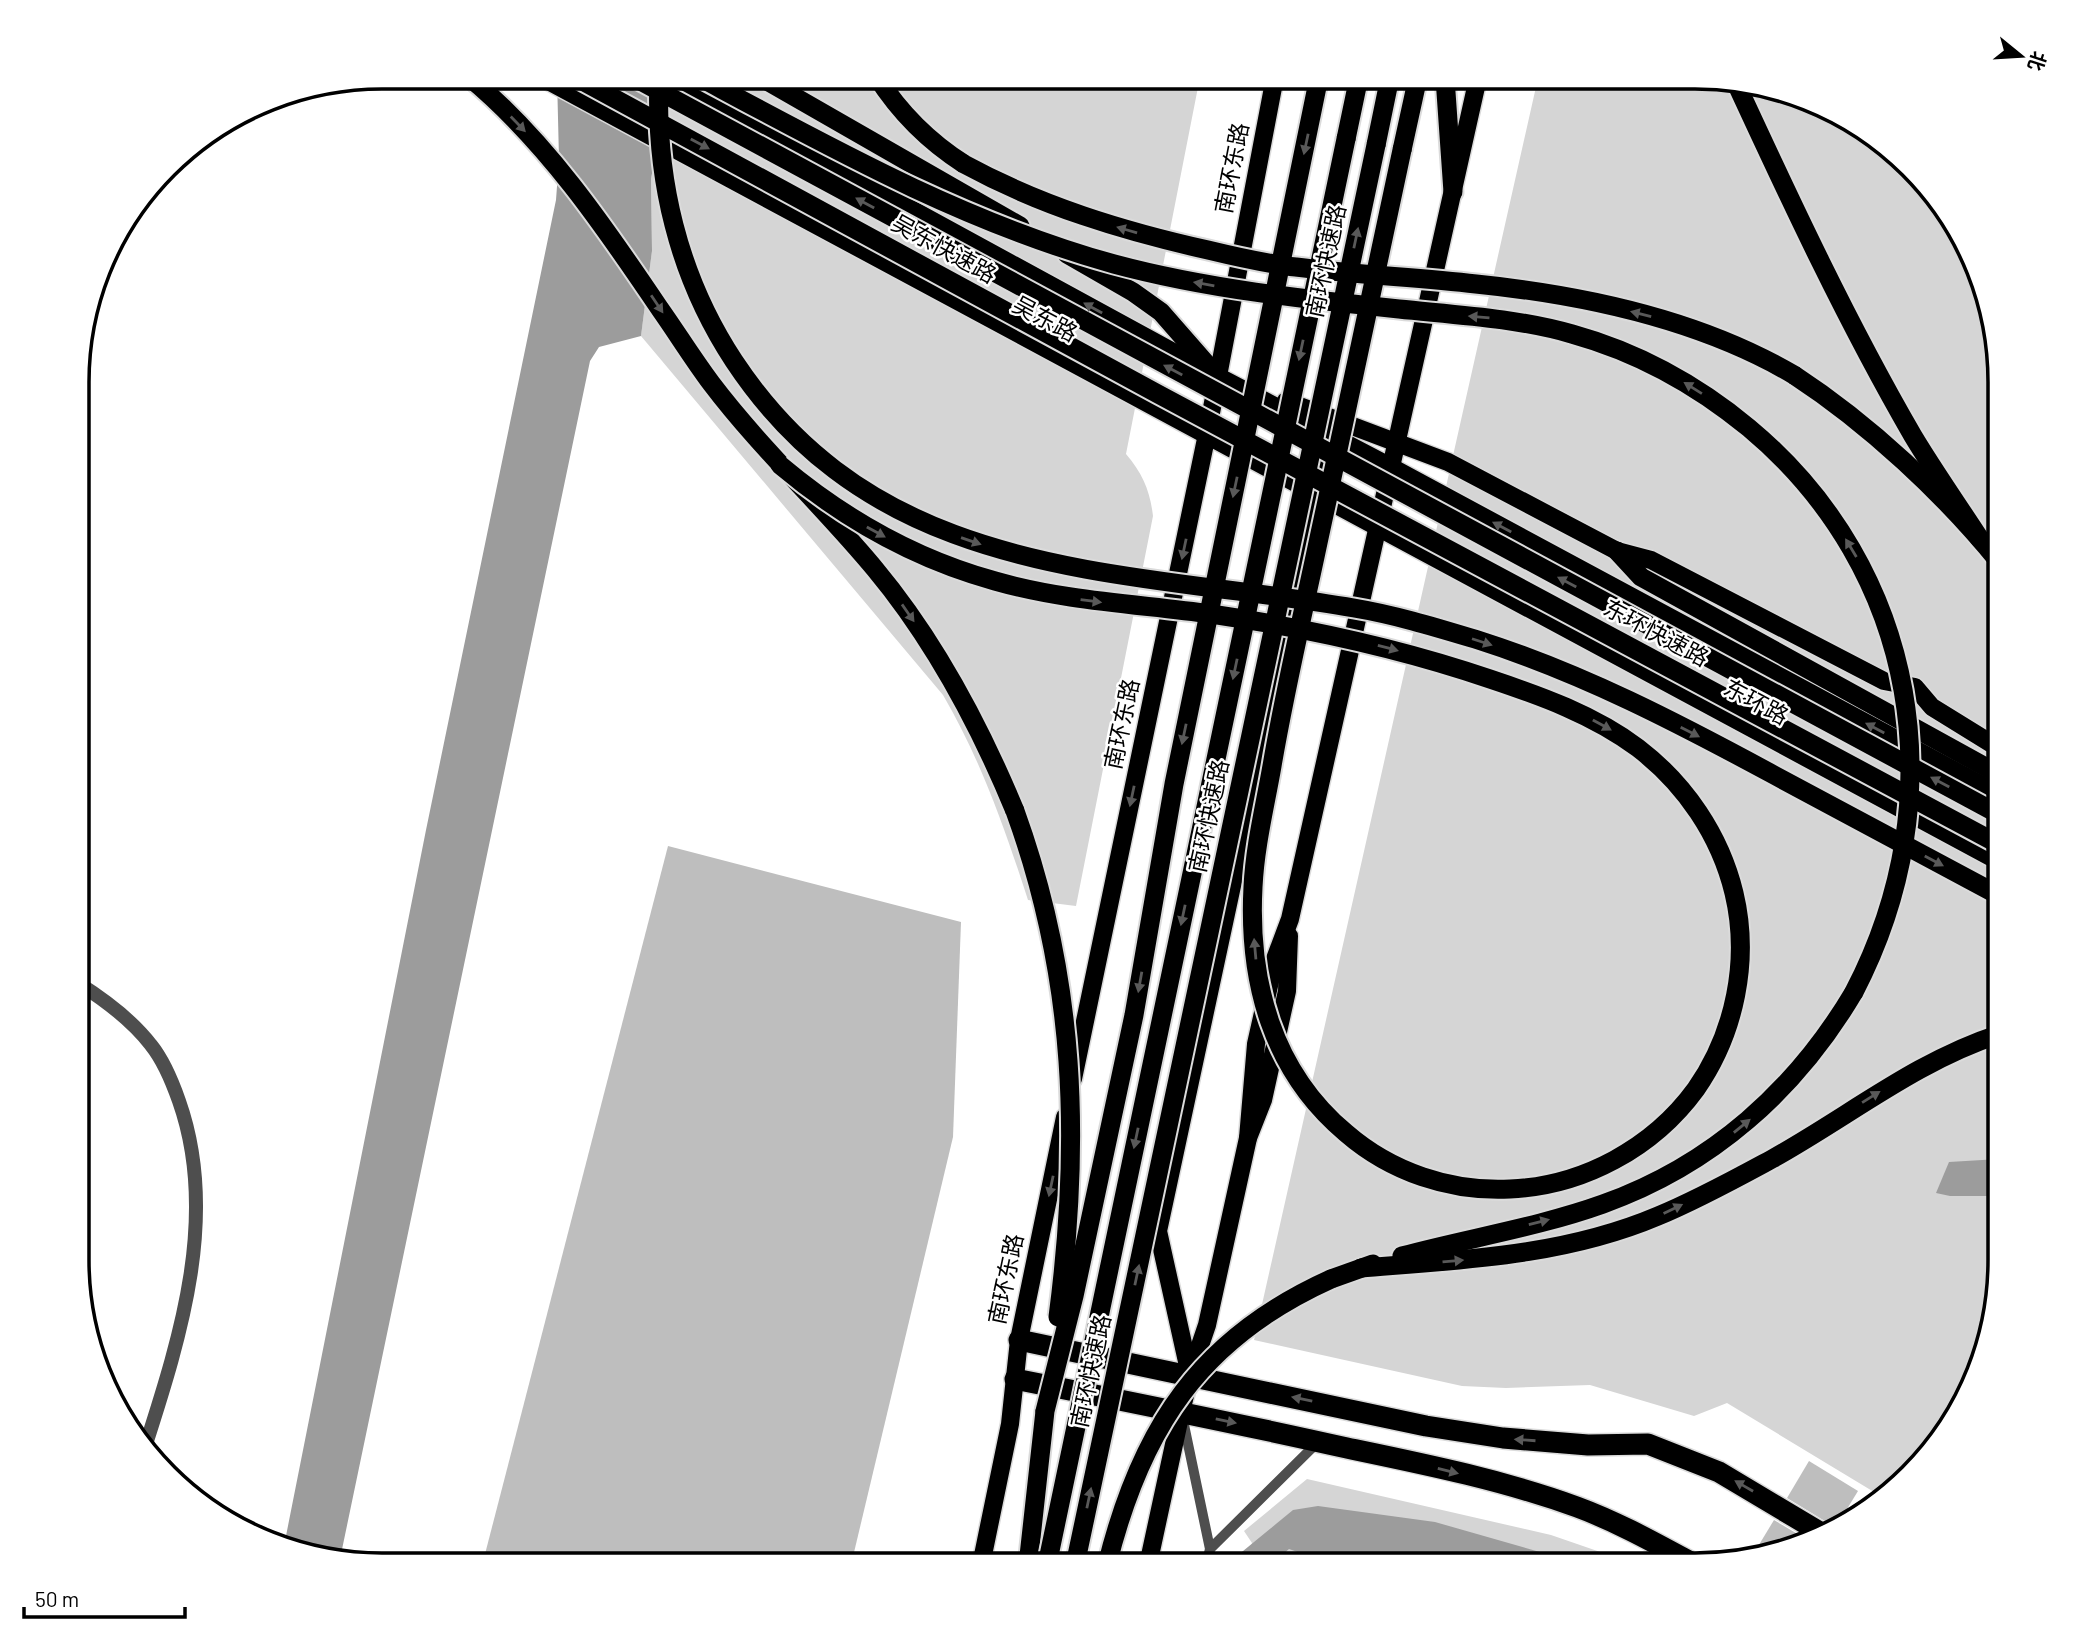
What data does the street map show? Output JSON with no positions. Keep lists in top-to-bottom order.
{
  "streets": {
    "highway": ["吴东快速路", "南环快速路", "东环快速路"],
    "main road": ["南环东路", "吴东路", "东环路"]
  },
  "crossings": [
    ["南环东路", "吴东路"],
    ["吴东快速路", "东环快速路"],
    ["吴东路", "东环路"]
  ],
  "scale_bar": "50 m",
  "north": "right"
}
